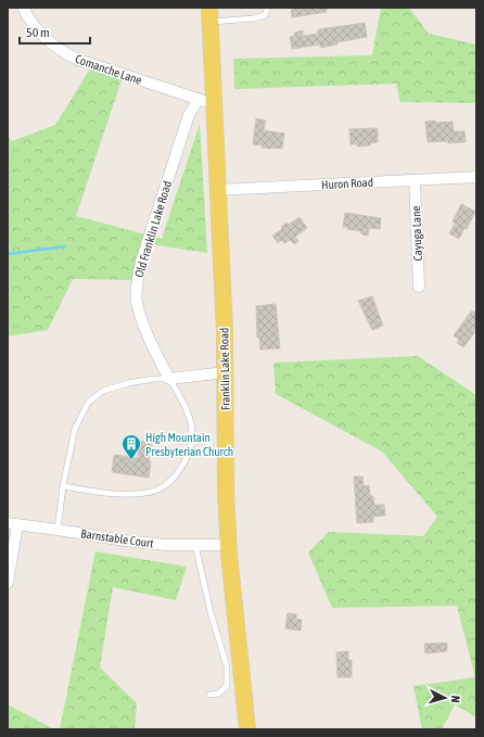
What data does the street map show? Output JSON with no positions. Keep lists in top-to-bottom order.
{
  "streets": {
    "main road": ["Franklin Lake Road"],
    "street": [
      "Comanche Lane",
      "Huron Road",
      "Old Franklin Lake Road",
      "Cayuga Lane",
      "Barnstable Court"
    ]
  },
  "crossings": [
    ["Comanche Lane", "Old Franklin Lake Road"],
    ["Comanche Lane", "Franklin Lake Road"],
    ["Huron Road", "Cayuga Lane"],
    ["Huron Road", "Franklin Lake Road"],
    ["Old Franklin Lake Road", "Franklin Lake Road"],
    ["Franklin Lake Road", "Barnstable Court"]
  ],
  "places": {
    "building": ["High Mountain Presbyterian Church"]
  },
  "scale_bar": "50 m",
  "north": "right"
}
